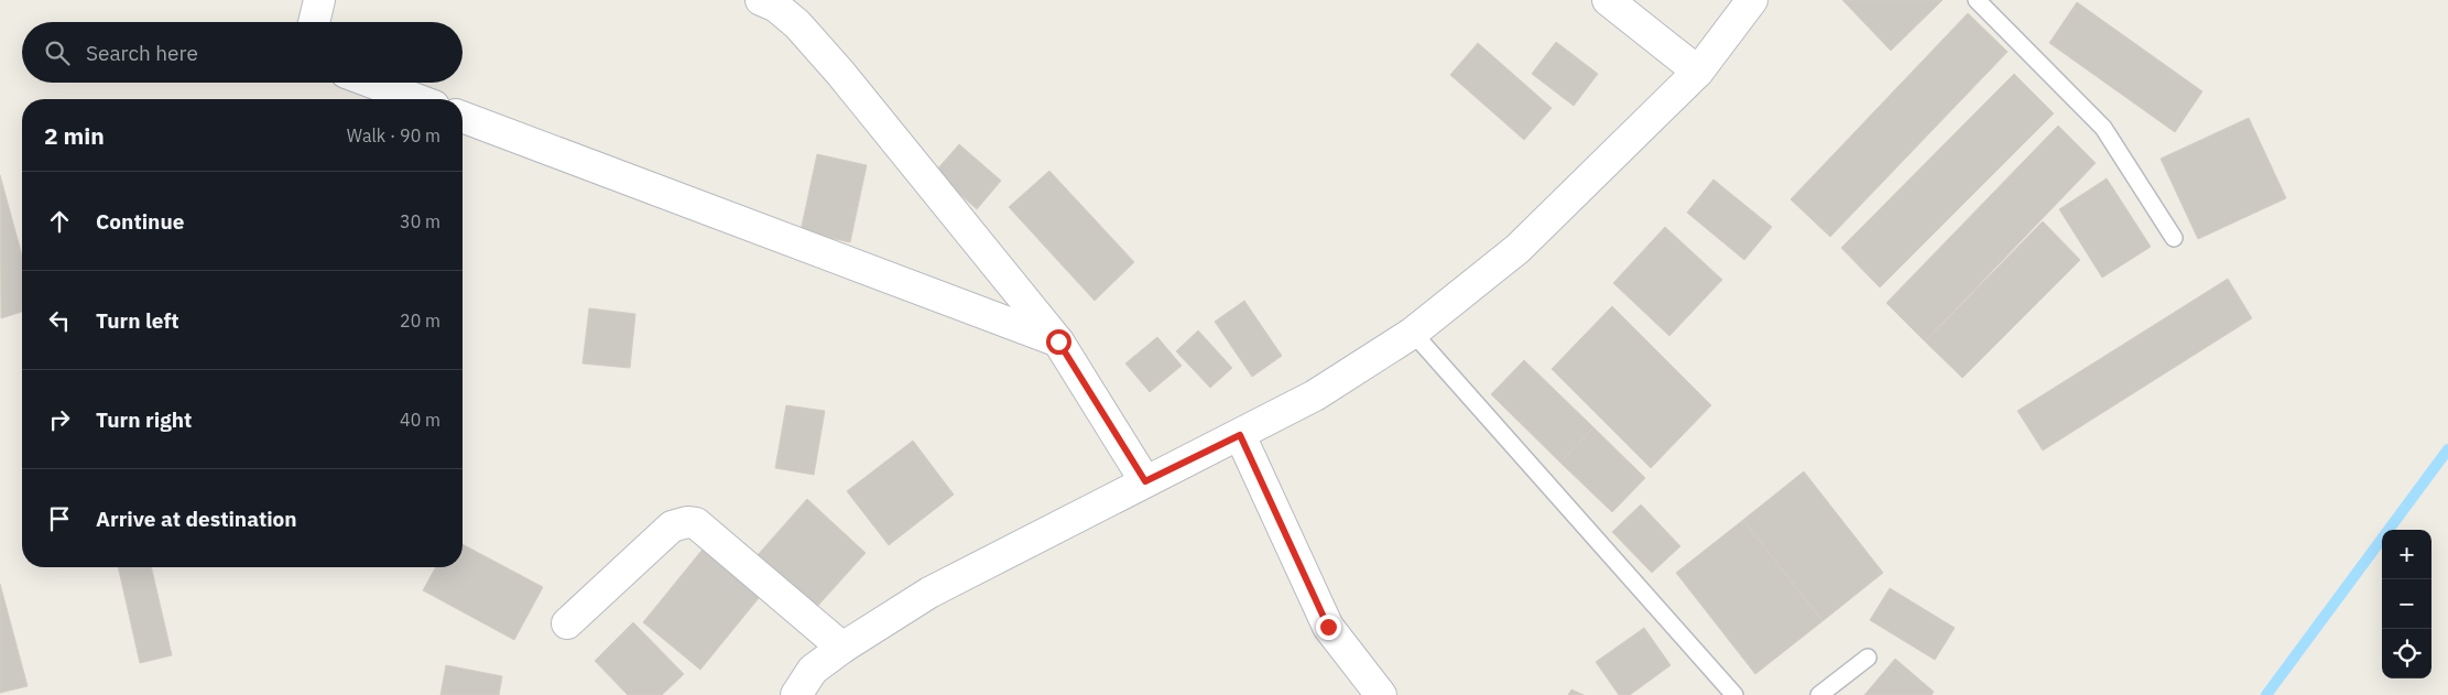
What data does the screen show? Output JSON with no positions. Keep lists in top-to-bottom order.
{
  "page": {
    "search": "Search here",
    "heading": ["2 min", "Walk · 90 m"],
    "list": [
      ["Continue", "30 m"],
      ["Turn left", "20 m"],
      ["Turn right", "40 m"],
      "Arrive at destination"
    ],
    "map_buttons": ["+", "−"]
  }
}
